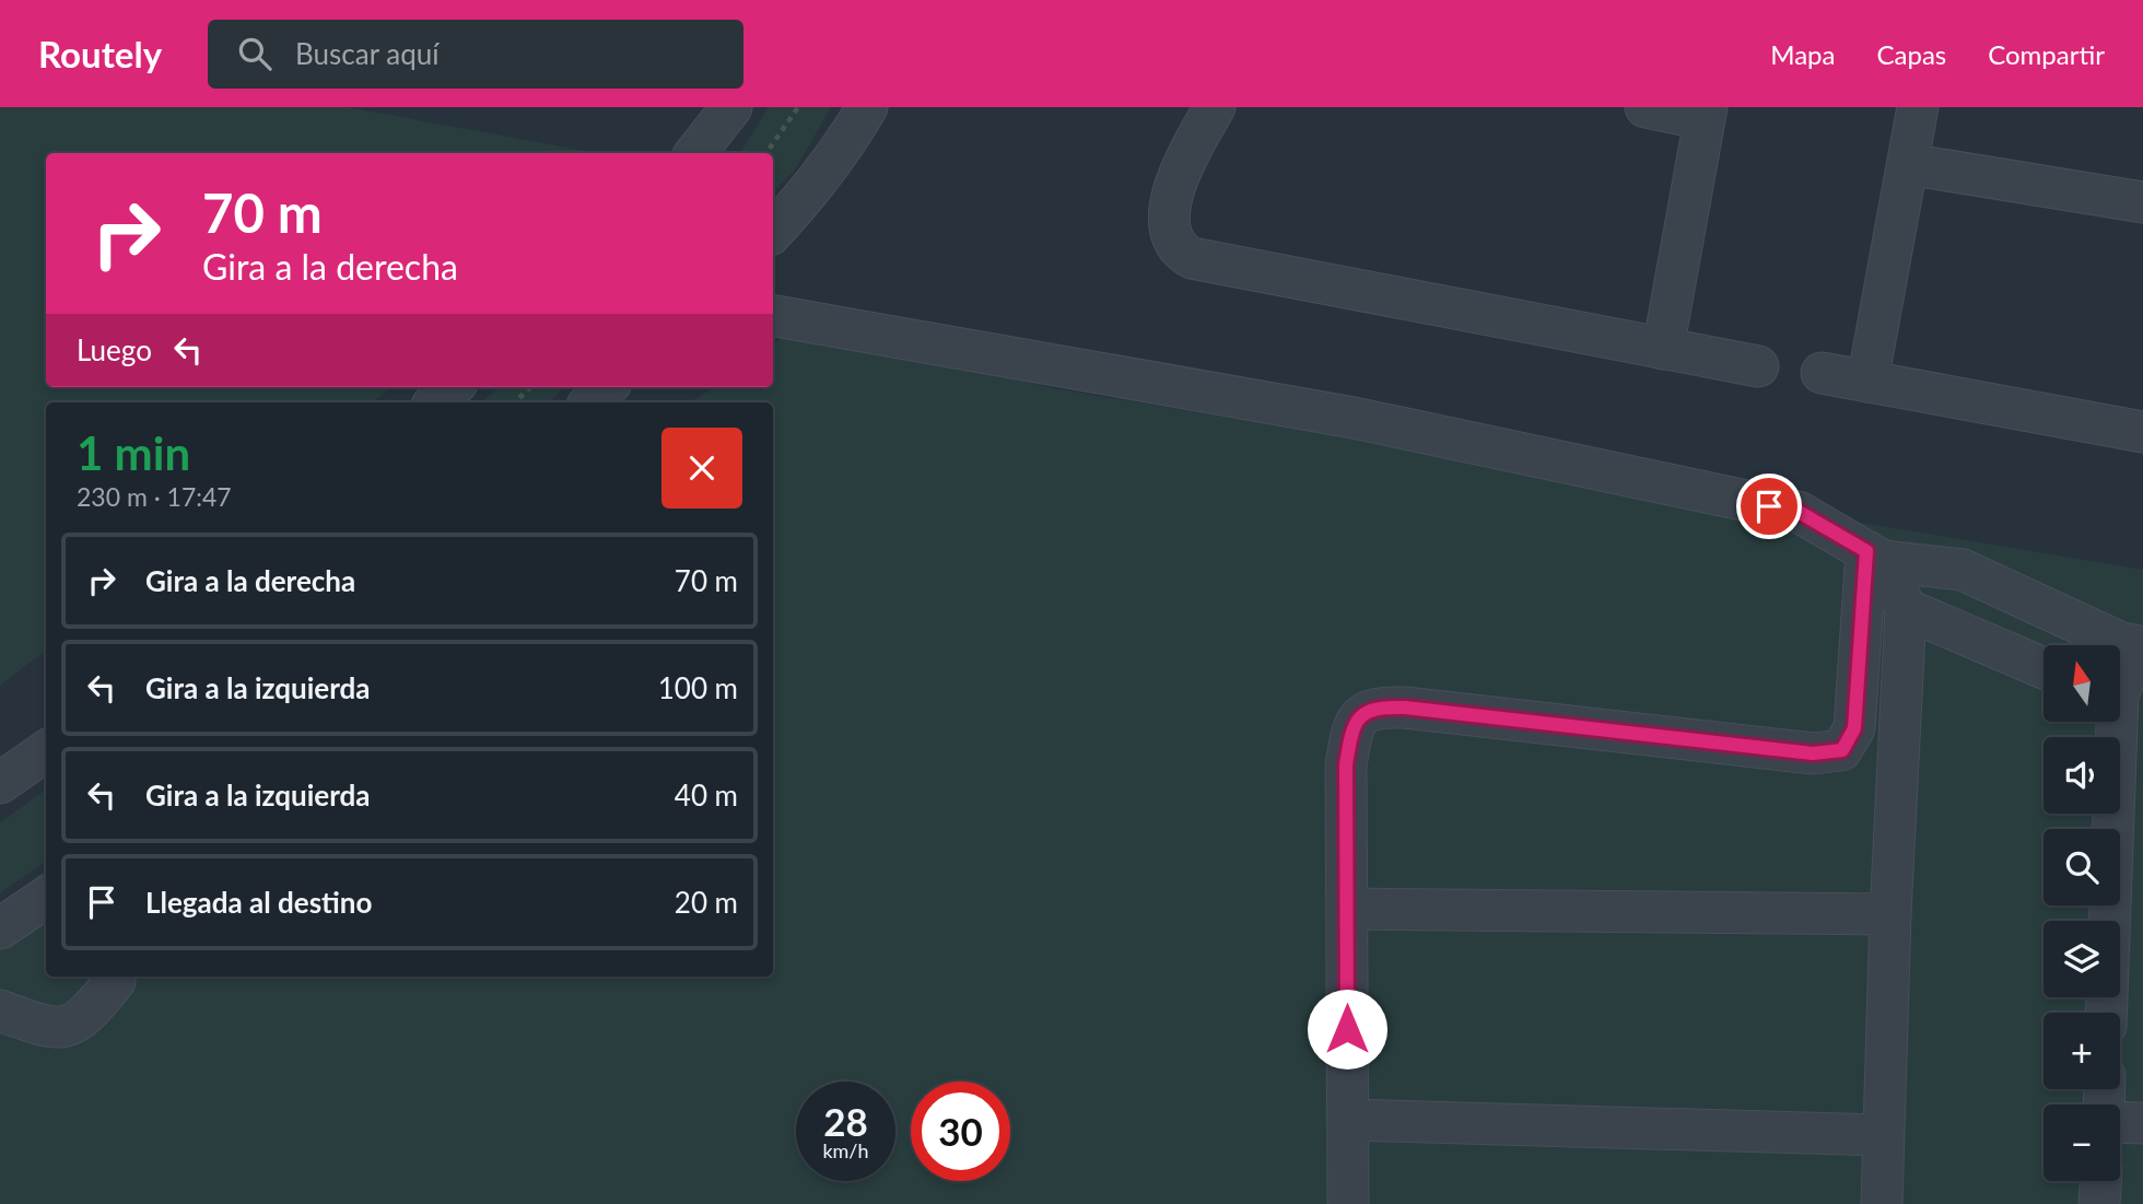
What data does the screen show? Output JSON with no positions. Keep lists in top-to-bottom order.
{
  "north": "top",
  "page": {
    "header": "Routely",
    "search": "Buscar aquí",
    "nav": ["Mapa", "Capas", "Compartir"],
    "turn": ["70 m", "Gira a la derecha"],
    "then": "Luego",
    "heading": ["1 min", "230 m · 17:47"],
    "list": [
      {
        "name": "Gira a la derecha",
        "value": "70 m"
      },
      {
        "name": "Gira a la izquierda",
        "value": "100 m"
      },
      {
        "name": "Gira a la izquierda",
        "value": "40 m"
      },
      {
        "name": "Llegada al destino",
        "value": "20 m"
      }
    ],
    "map_buttons": ["+", "−"],
    "speed": "28 km/h",
    "limit": "30"
  }
}
